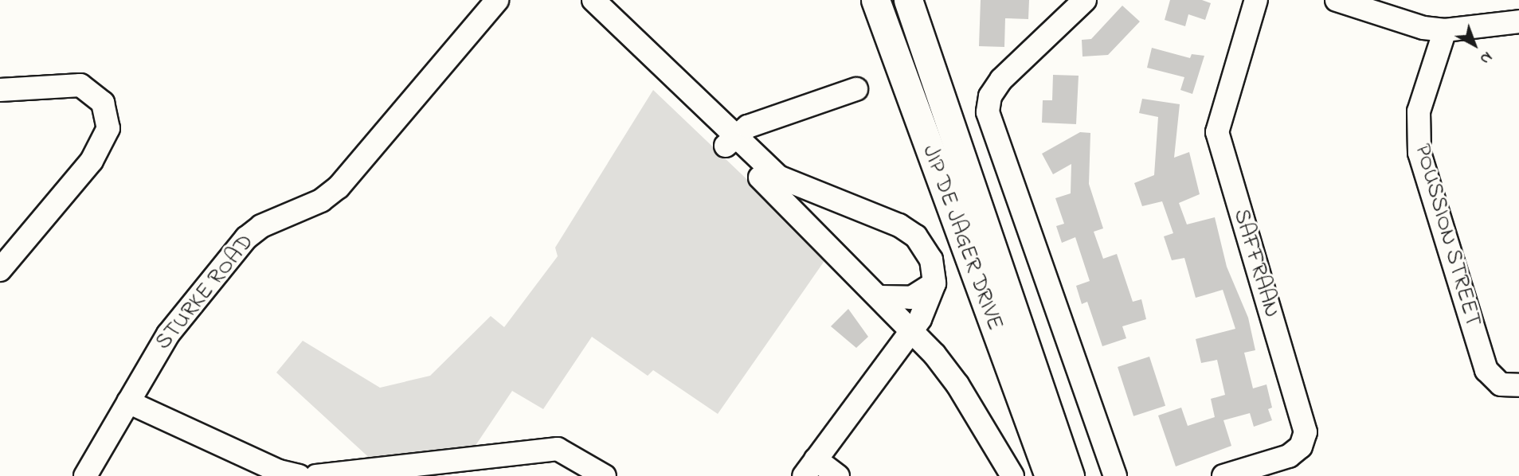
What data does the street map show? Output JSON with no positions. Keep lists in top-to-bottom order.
{
  "streets": {
    "main road": ["JIP DE JAGER DRIVE"],
    "street": ["POUSSION STREET", "SAFFRAAN", "STURKE ROAD"]
  },
  "north": "bottom right"
}
